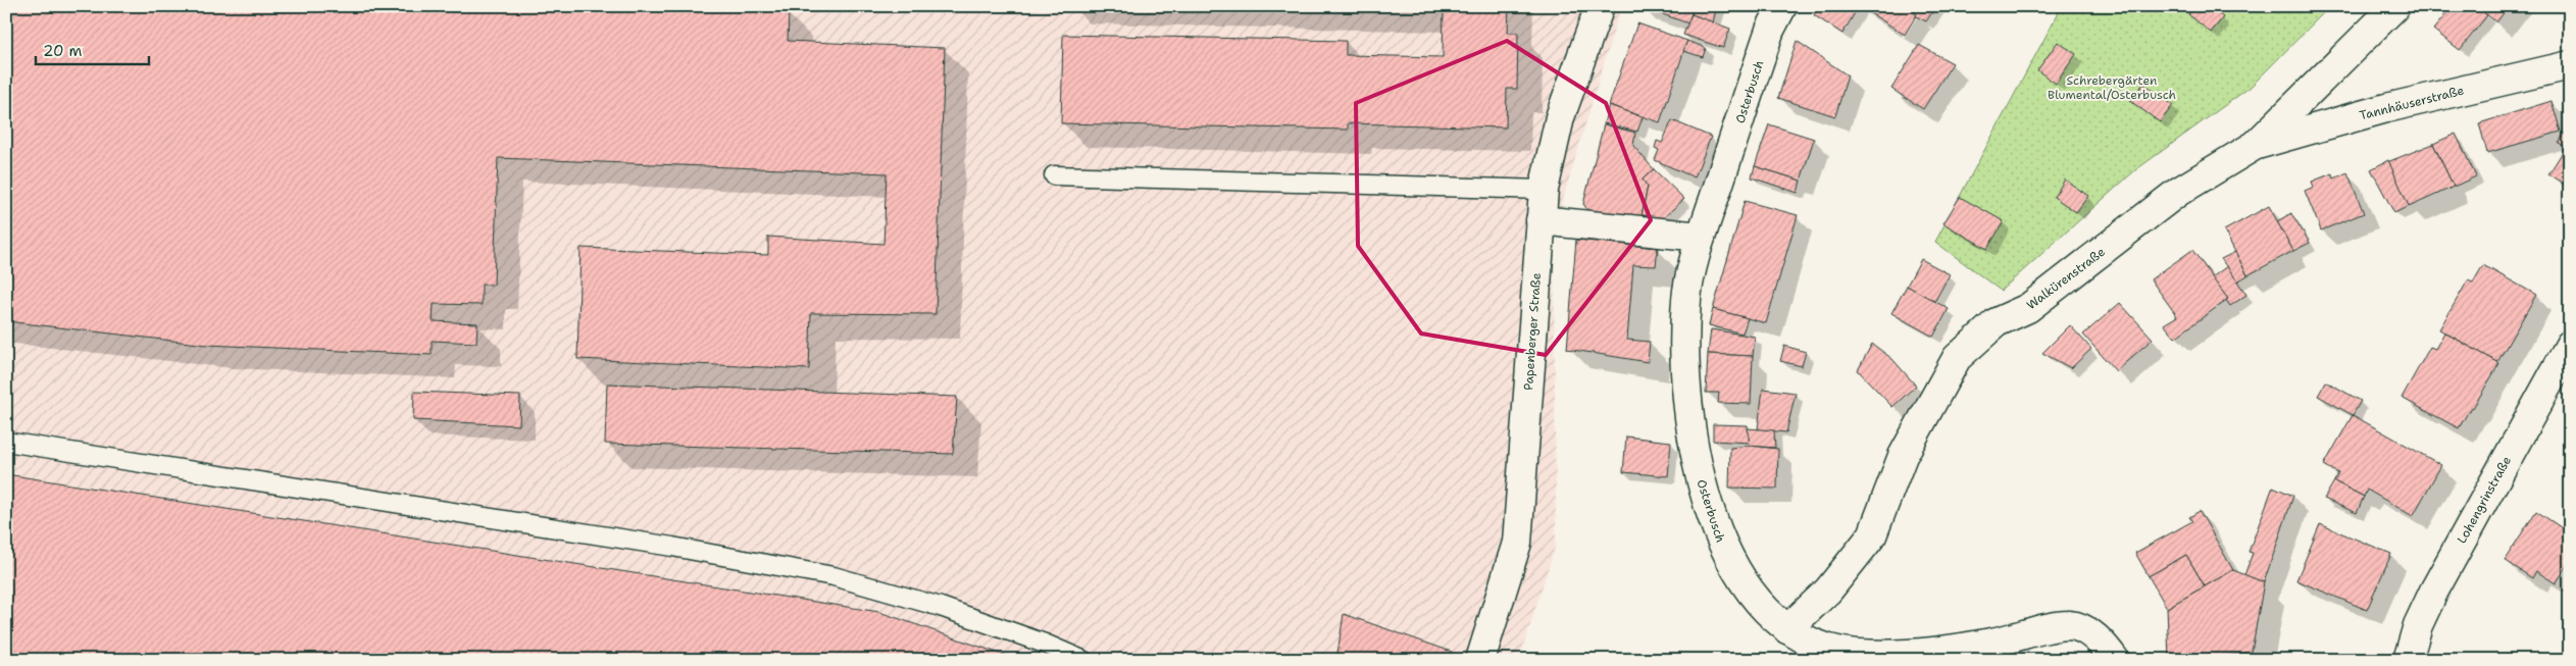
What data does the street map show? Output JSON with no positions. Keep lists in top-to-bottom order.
{
  "streets": {
    "street": [
      "Osterbusch",
      "Tannhäuserstraße",
      "Walkürenstraße",
      "Papenberger Straße",
      "Lohengrinstraße"
    ]
  },
  "crossings": [
    ["Osterbusch", "Walkürenstraße"],
    ["Tannhäuserstraße", "Walkürenstraße"]
  ],
  "parks": ["Schrebergärten Blumental/Osterbusch"],
  "scale_bar": "20 m"
}
